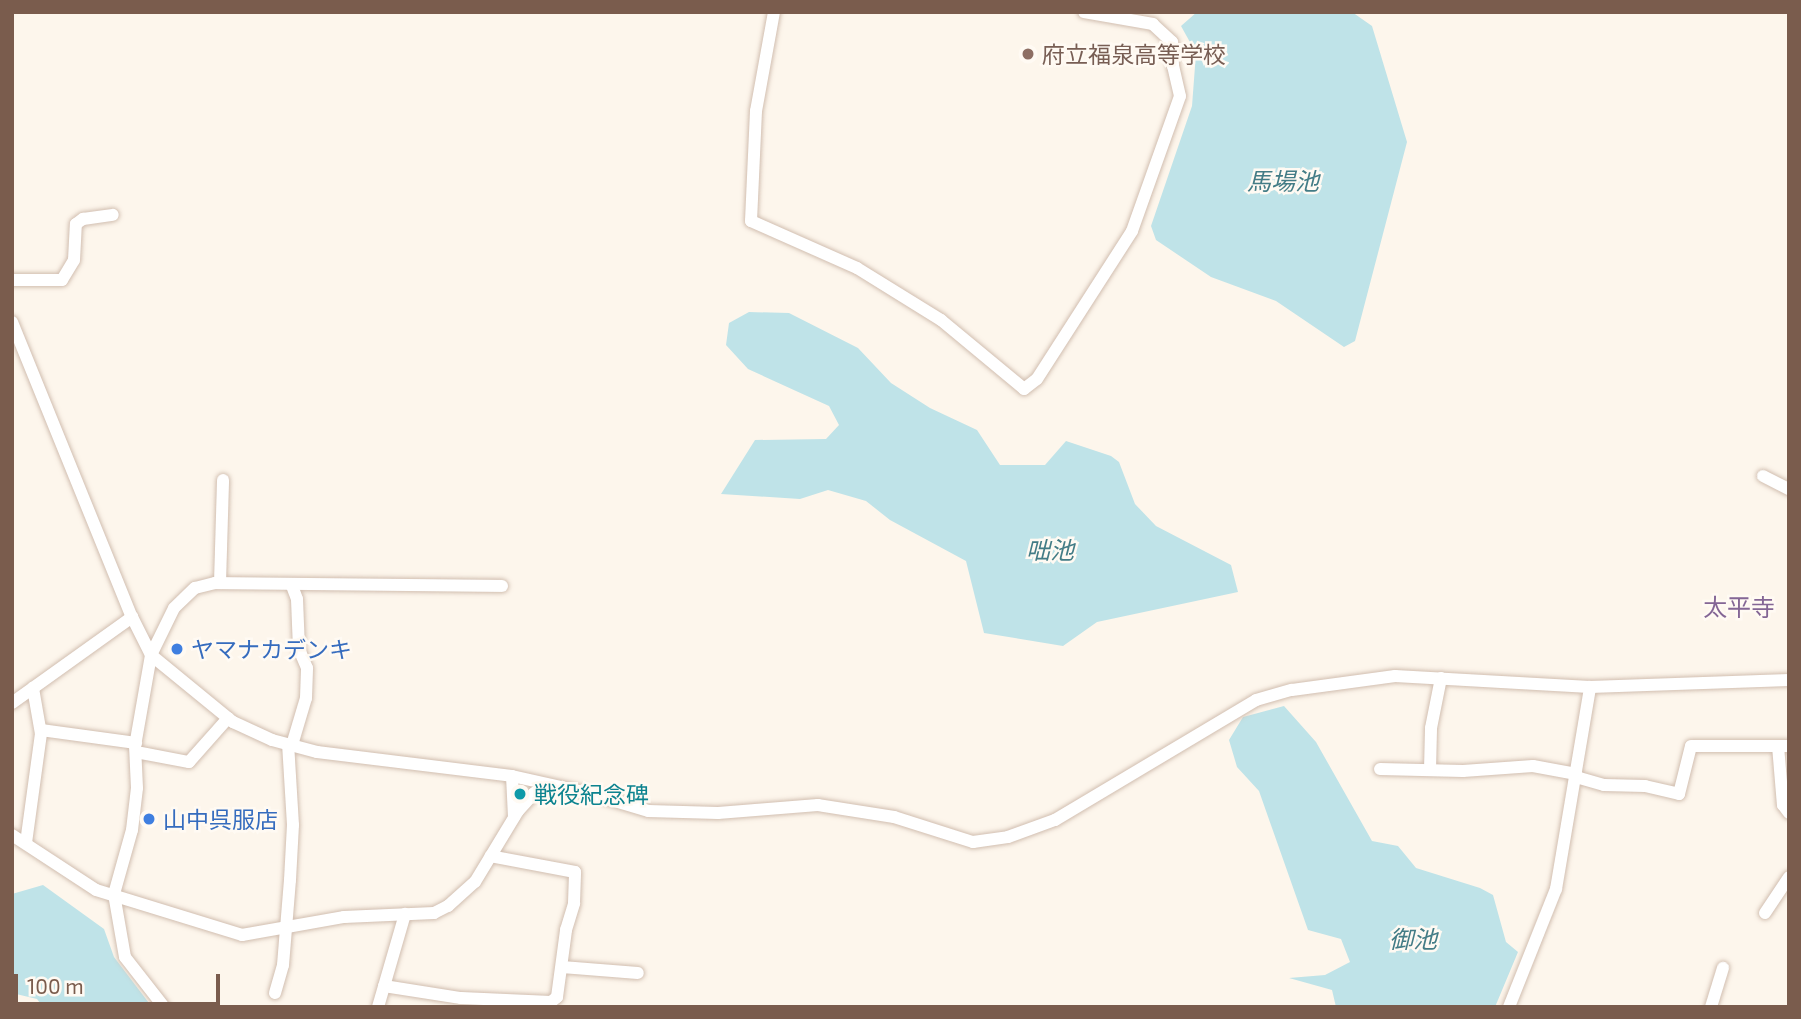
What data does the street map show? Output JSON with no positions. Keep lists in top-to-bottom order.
{
  "districts": ["太平寺"],
  "water": ["馬場池", "咄池", "御池"],
  "places": [
    "府立福泉高等学校",
    "ヤマナカデンキ",
    "戦役紀念碑",
    "山中呉服店"
  ],
  "scale_bar": "100 m"
}
